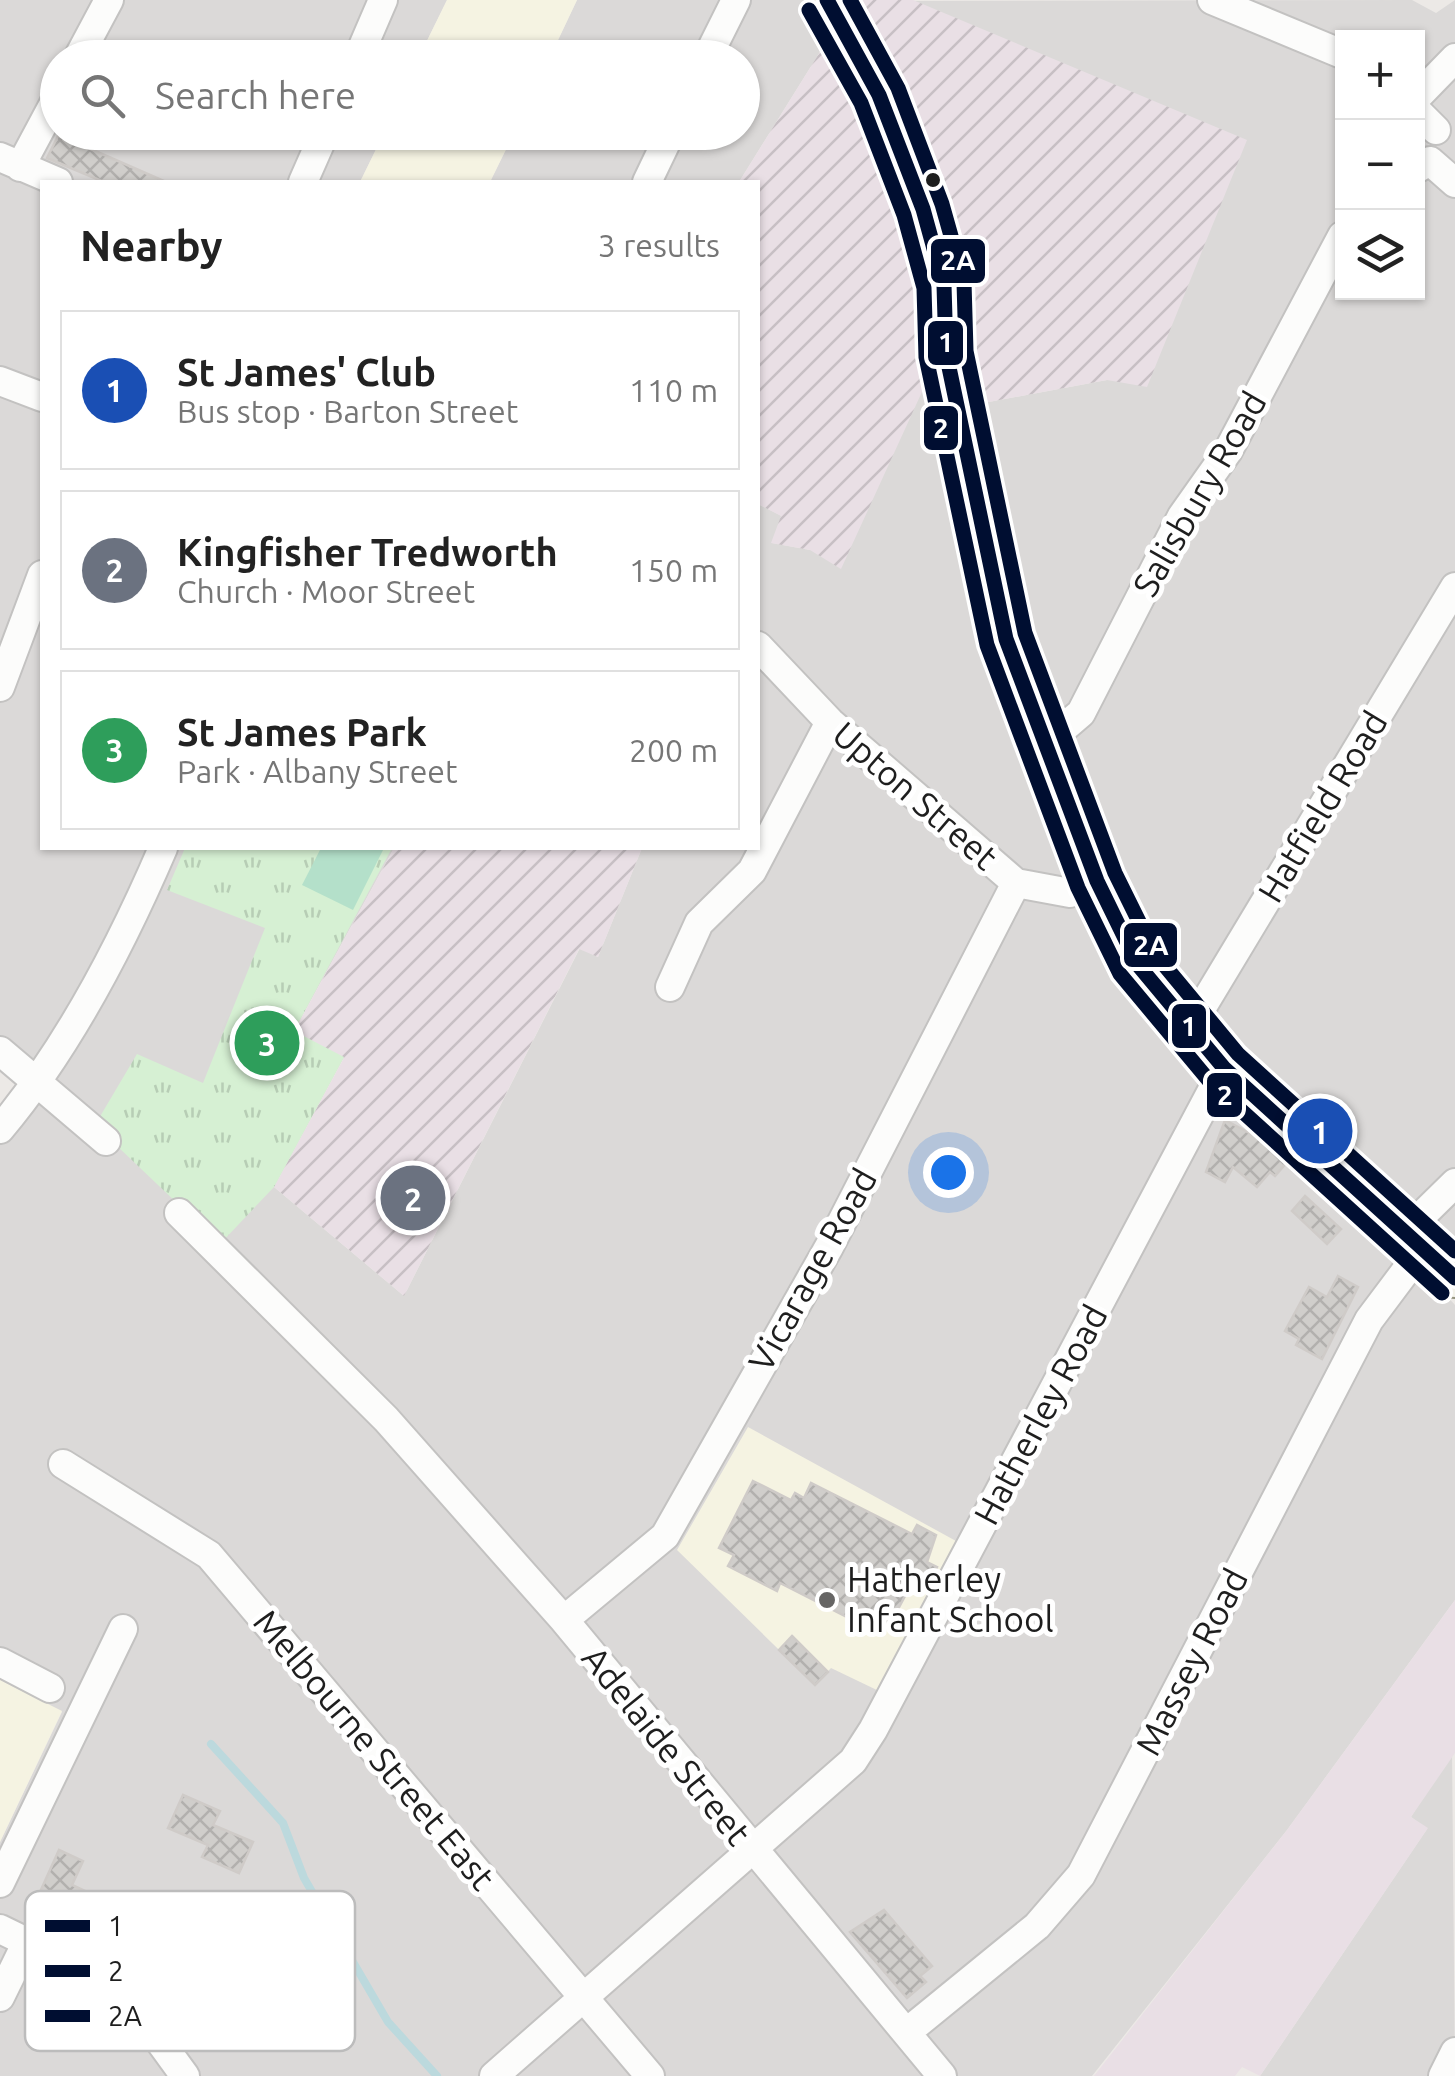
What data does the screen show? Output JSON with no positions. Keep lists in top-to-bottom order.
{
  "streets": {
    "street": [
      "Salisbury Road",
      "Upton Street",
      "Hatfield Road",
      "Vicarage Road",
      "Hatherley Road",
      "Massey Road",
      "Adelaide Street",
      "Melbourne Street East"
    ]
  },
  "crossings": [
    ["Upton Street", "Vicarage Road"],
    ["Vicarage Road", "Adelaide Street"],
    ["Hatherley Road", "Adelaide Street"],
    ["Hatherley Road", "Melbourne Street East"],
    ["Massey Road", "Adelaide Street"]
  ],
  "places": ["Hatherley Infant School"],
  "lines": ["transit line 1", "transit line 2A", "transit line 2"],
  "legend": ["1", "2", "2A"],
  "page": {
    "map_buttons": ["+", "−"],
    "search": "Search here",
    "heading": ["Nearby", "3 results"],
    "list": [
      {
        "mark": "1",
        "name": "St James' Club",
        "note": "Bus stop · Barton Street",
        "value": "110 m"
      },
      {
        "mark": "2",
        "name": "Kingfisher Tredworth",
        "note": "Church · Moor Street",
        "value": "150 m"
      },
      {
        "mark": "3",
        "name": "St James Park",
        "note": "Park · Albany Street",
        "value": "200 m"
      }
    ],
    "pins": ["3", "1", "2"]
  }
}
